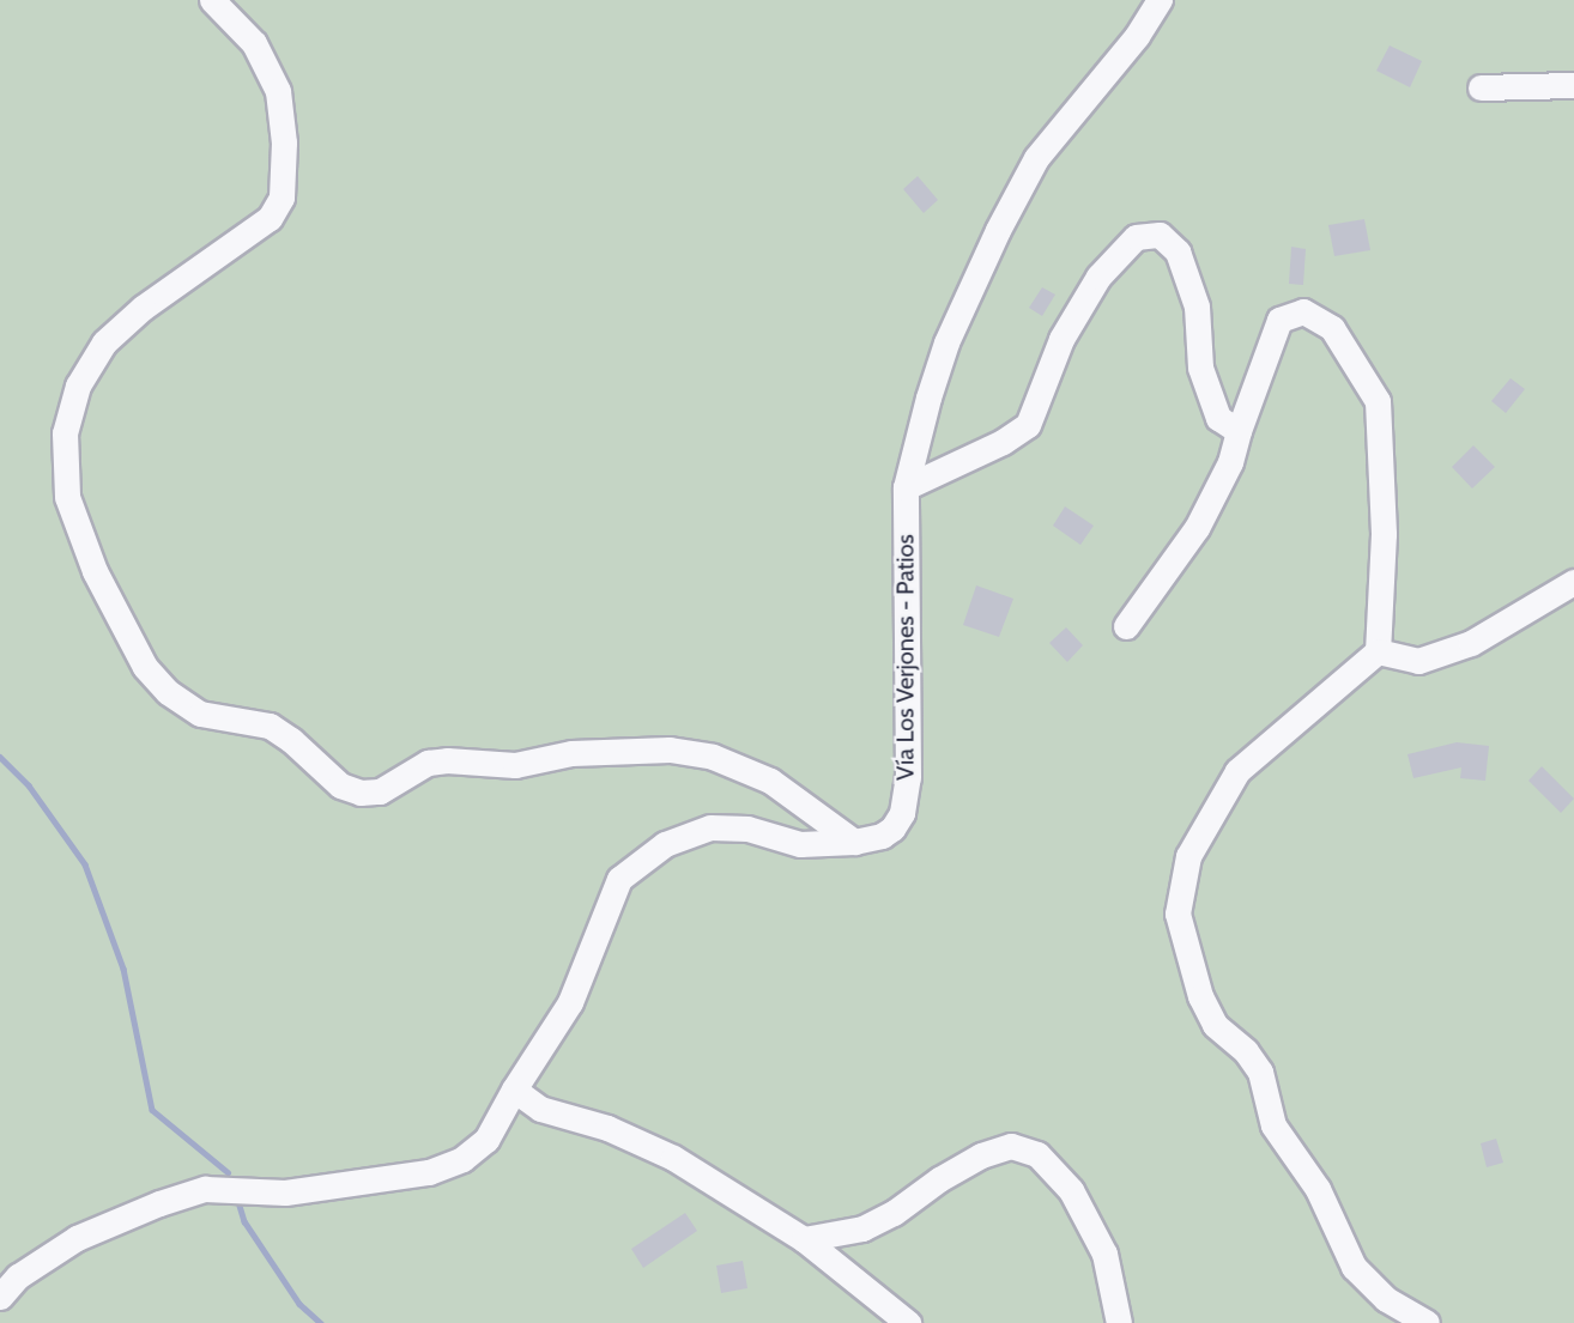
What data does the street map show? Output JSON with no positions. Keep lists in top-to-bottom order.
{
  "streets": {
    "street": ["Vía Los Verjones - Patios"]
  }
}
